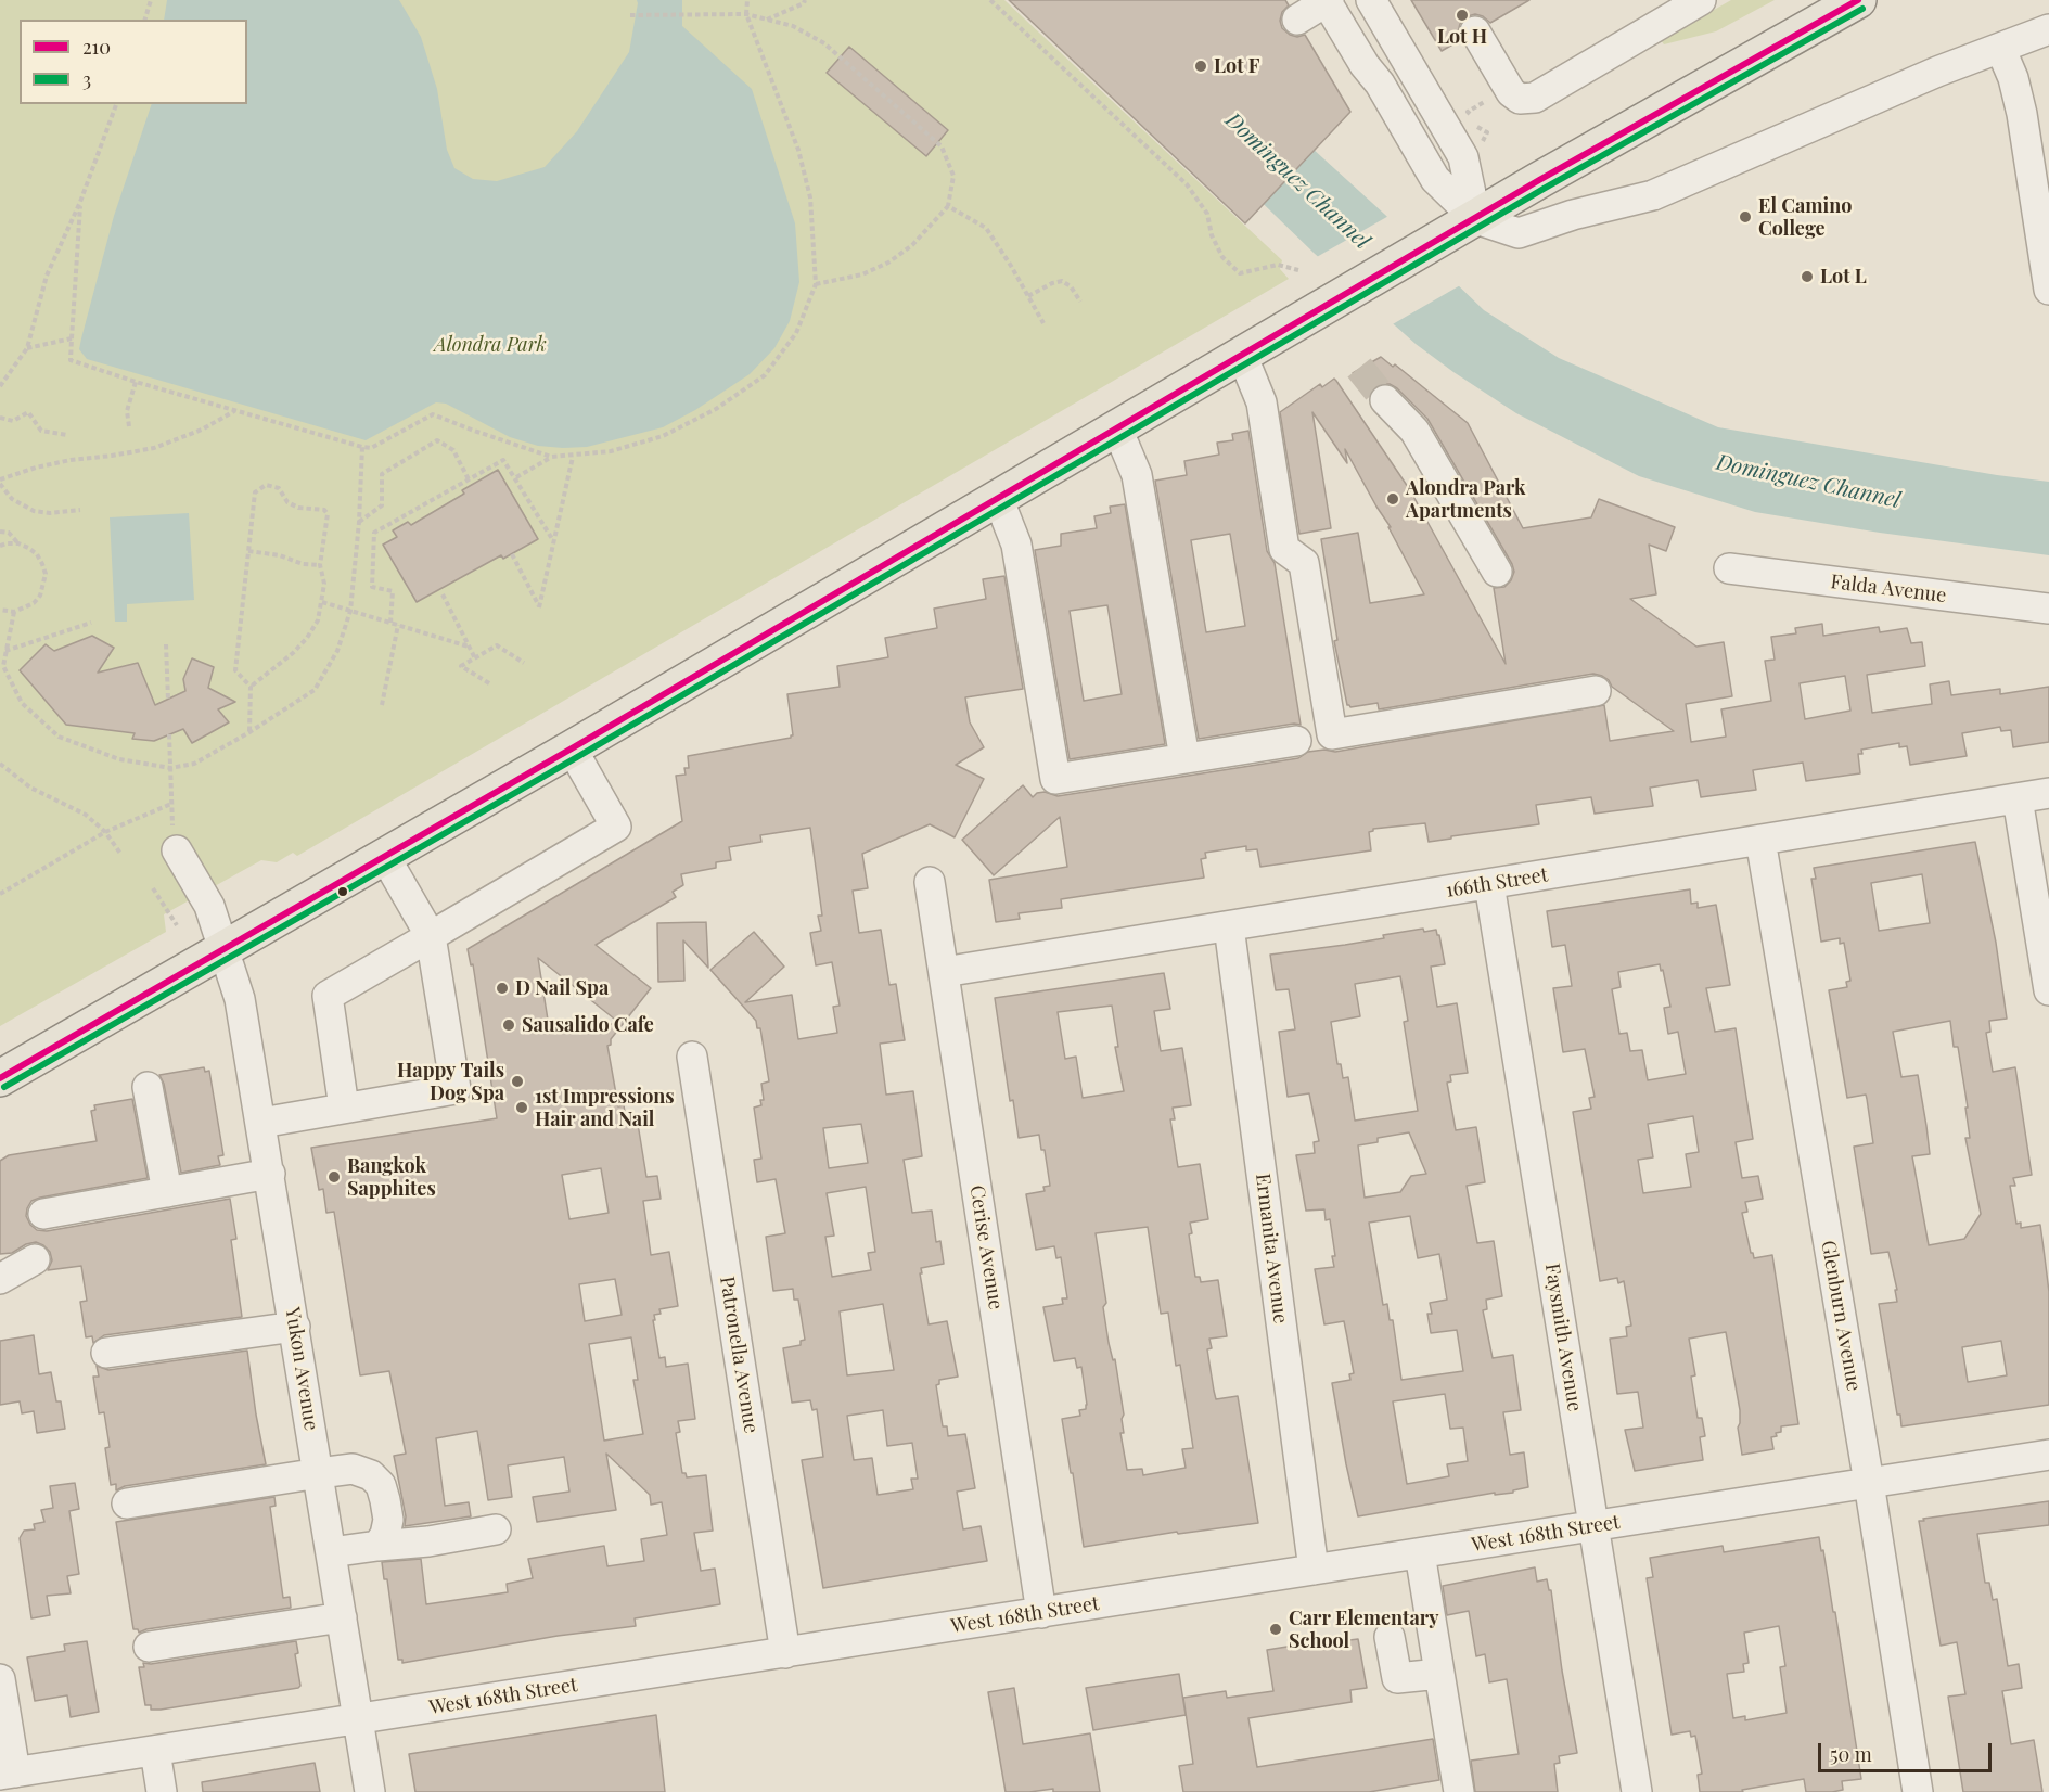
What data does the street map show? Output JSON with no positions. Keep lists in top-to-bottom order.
{
  "streets": {
    "street": [
      "Falda Avenue",
      "166th Street",
      "Cerise Avenue",
      "Ermanita Avenue",
      "Glenburn Avenue",
      "Faysmith Avenue",
      "Patronella Avenue",
      "Yukon Avenue",
      "West 168th Street"
    ]
  },
  "crossings": [
    ["166th Street", "Cerise Avenue"],
    ["166th Street", "Ermanita Avenue"],
    ["166th Street", "Glenburn Avenue"],
    ["166th Street", "Faysmith Avenue"],
    ["Cerise Avenue", "West 168th Street"],
    ["Ermanita Avenue", "West 168th Street"],
    ["Glenburn Avenue", "West 168th Street"],
    ["Faysmith Avenue", "West 168th Street"],
    ["Patronella Avenue", "West 168th Street"],
    ["Yukon Avenue", "West 168th Street"]
  ],
  "water": ["Dominguez Channel"],
  "parks": ["Alondra Park"],
  "places": [
    "Lot H",
    "Lot F",
    "El Camino College",
    "Lot L",
    "Alondra Park Apartments",
    "D Nail Spa",
    "Sausalido Cafe",
    "Happy Tails Dog Spa",
    "1st Impressions Hair and Nail",
    "Bangkok Sapphites",
    "Carr Elementary School"
  ],
  "lines": ["transit line 210", "transit line 3"],
  "legend": ["210", "3"],
  "scale_bar": "50 m"
}
